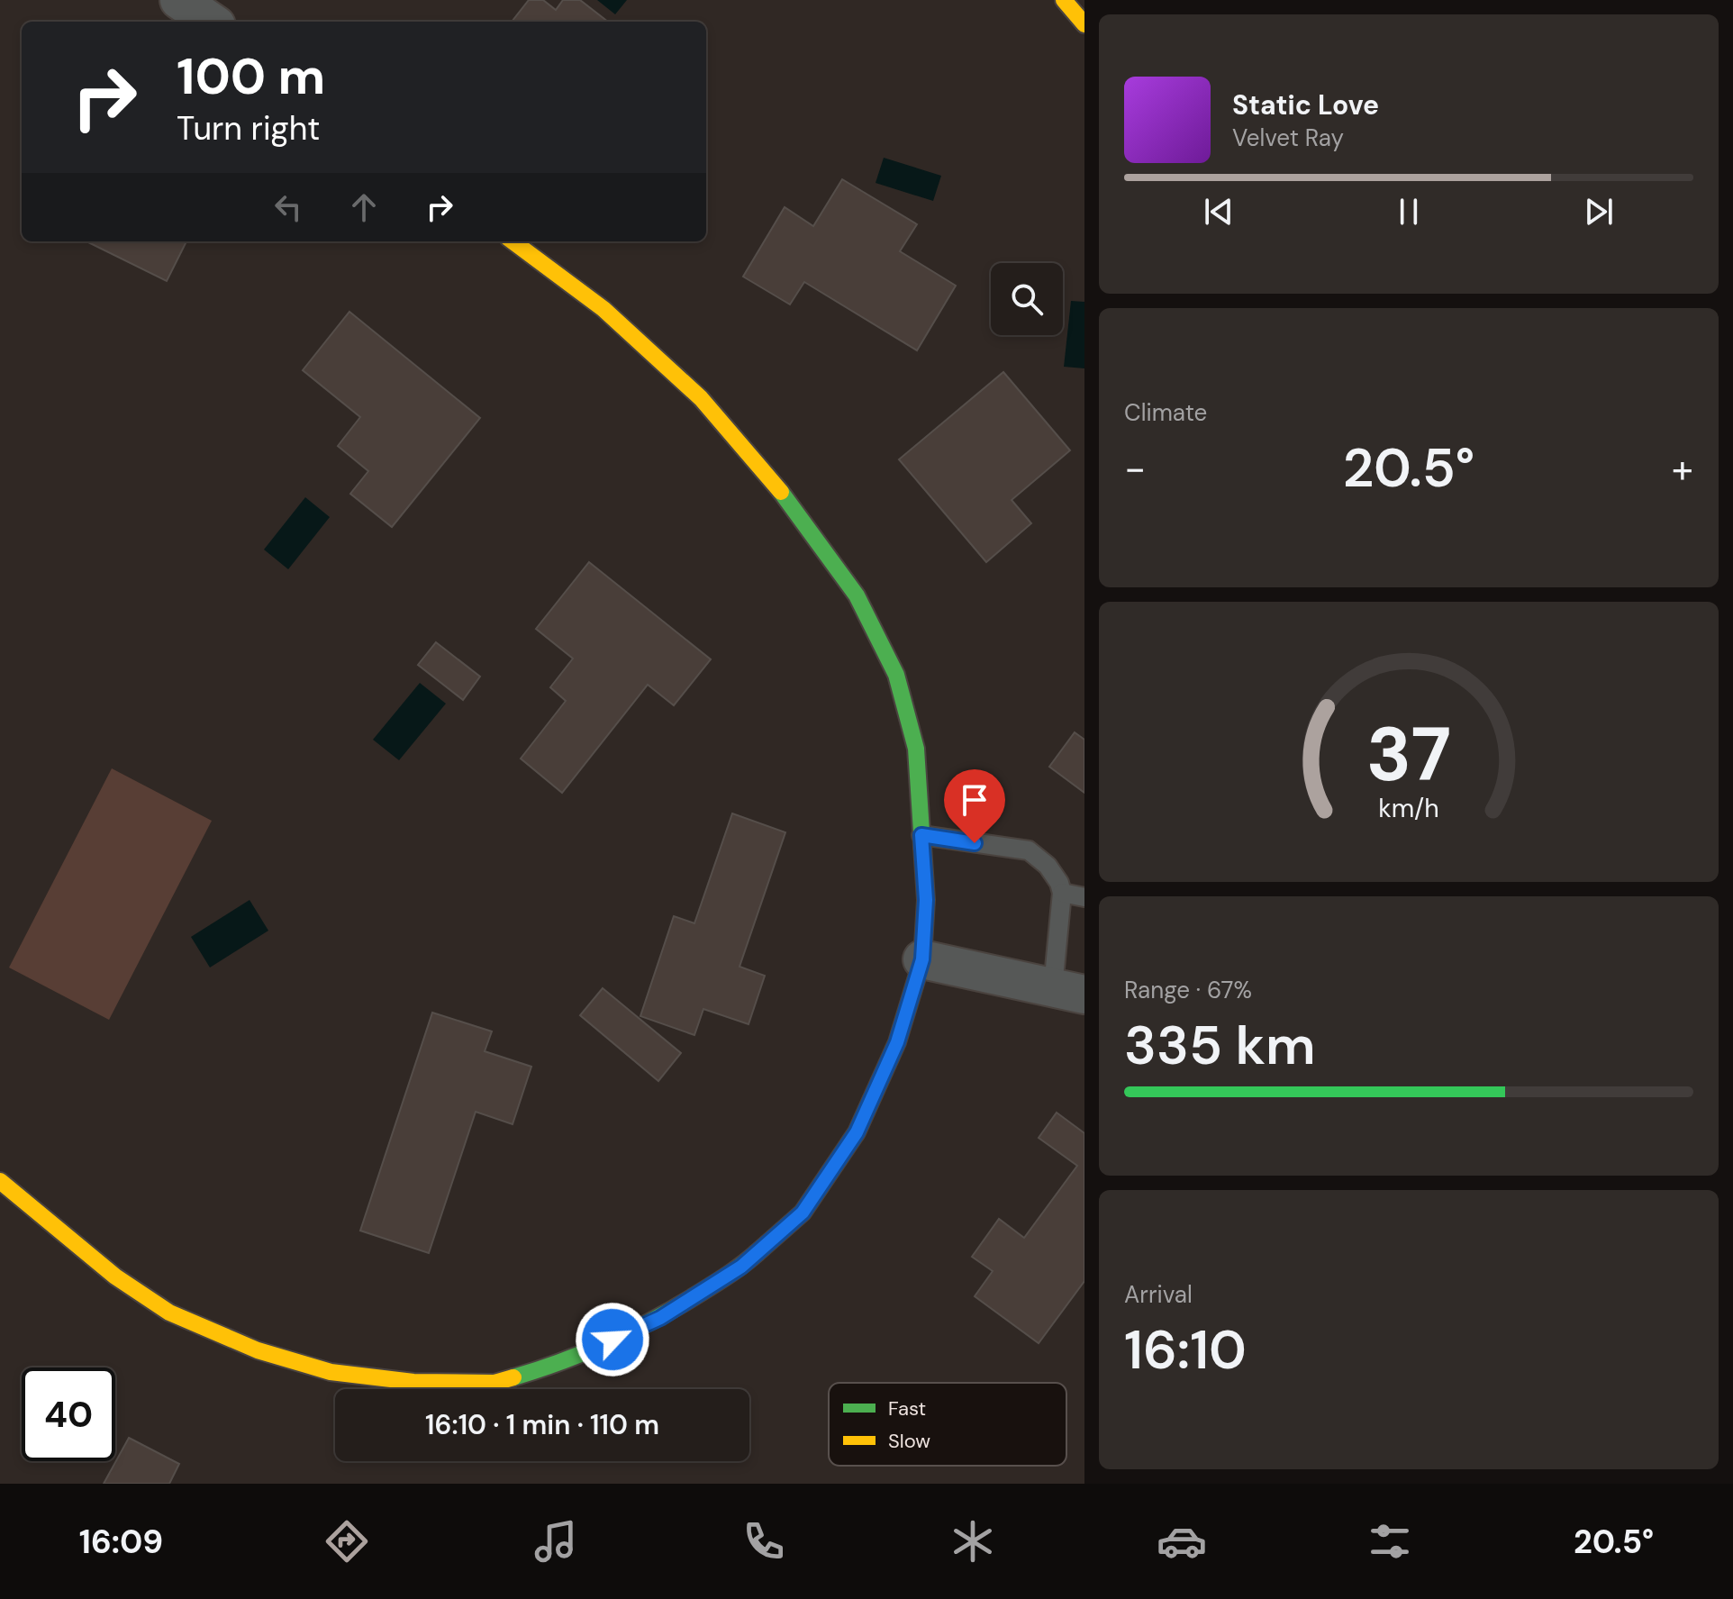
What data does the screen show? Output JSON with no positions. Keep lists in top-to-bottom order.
{
  "legend": ["Fast", "Slow"],
  "page": {
    "turn": ["100 m", "Turn right"],
    "song": ["Static Love", "Velvet Ray"],
    "tile": [
      "Climate",
      ["Range · 67%", "335 km"],
      ["Arrival", "16:10"]
    ],
    "heat": ["−", "20.5°", "+"],
    "limit": "40",
    "trip": "16:10 · 1 min · 110 m",
    "tabs": ["16:09", "20.5°"],
    "gauge": ["37", "km/h"]
  }
}
